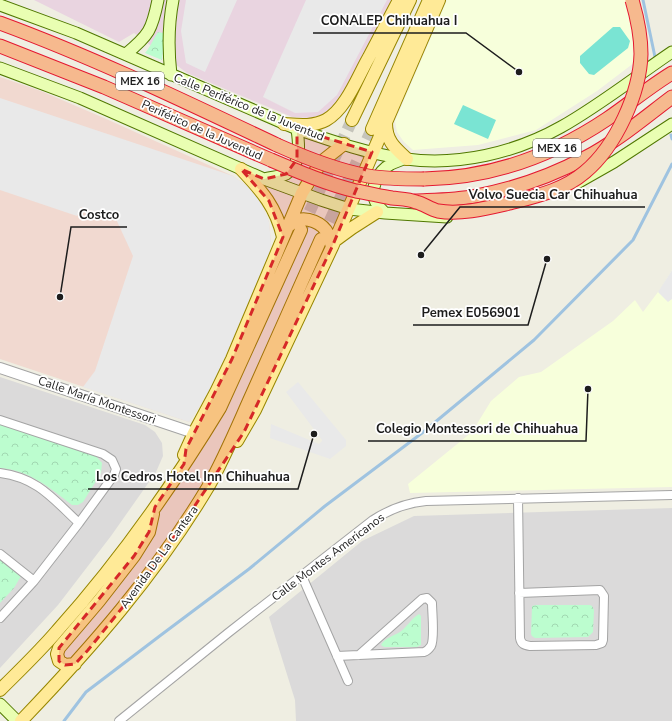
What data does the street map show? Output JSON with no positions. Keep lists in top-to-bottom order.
{
  "streets": {
    "highway": ["MEX 16", "Calle Periférico de la Juventud", "Periférico de la Juventud"],
    "main road": ["Avenida De La Cantera"],
    "street": ["Calle María Montessori", "Calle Montes Americanos"]
  },
  "crossings": [
    ["MEX 16", "Periférico de la Juventud"],
    ["Calle Periférico de la Juventud", "Periférico de la Juventud"]
  ],
  "places": [
    "CONALEP Chihuahua I",
    "Volvo Suecia Car Chihuahua",
    "Pemex E056901",
    "Costco",
    "Colegio Montessori de Chihuahua",
    "Los Cedros Hotel Inn Chihuahua"
  ]
}
